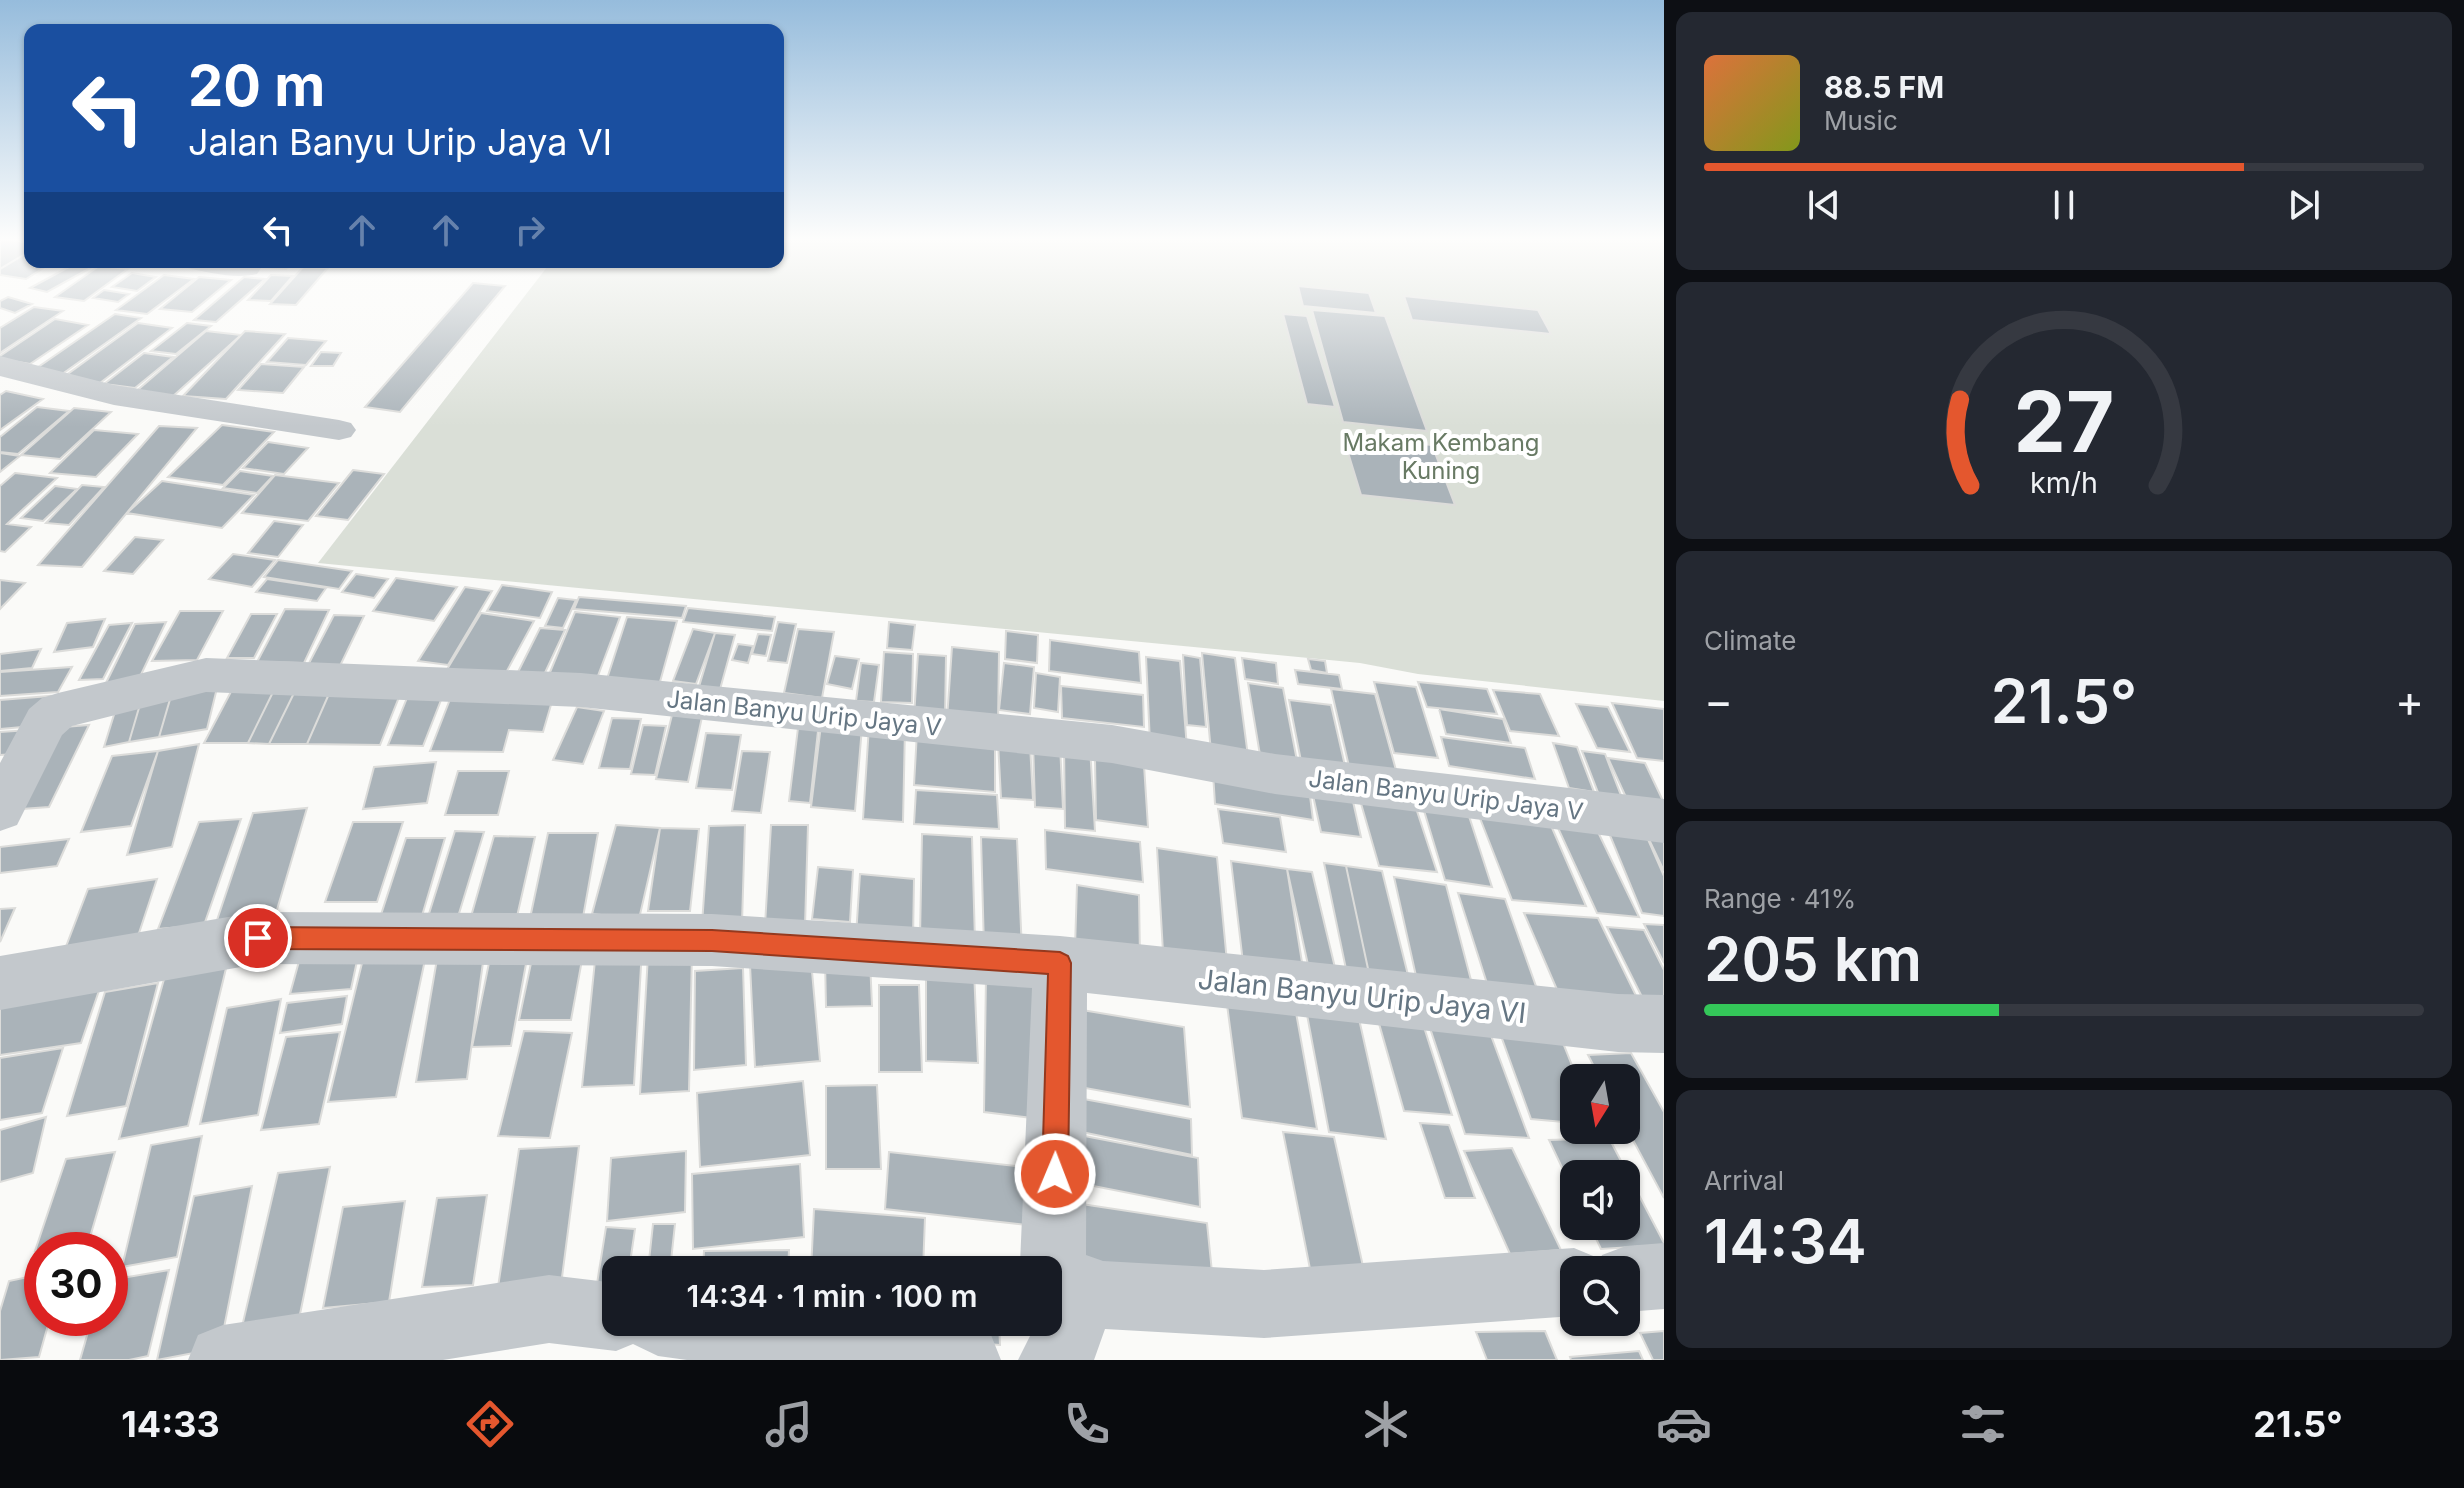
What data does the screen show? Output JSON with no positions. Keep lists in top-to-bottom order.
{
  "streets": {
    "street": ["Jalan Banyu Urip Jaya V", "Jalan Banyu Urip Jaya VI"]
  },
  "parks": ["Makam Kembang Kuning"],
  "north": "bottom",
  "page": {
    "turn": ["20 m", "Jalan Banyu Urip Jaya VI"],
    "song": ["88.5 FM", "Music"],
    "tile": [
      "Climate",
      ["Range · 41%", "205 km"],
      ["Arrival", "14:34"]
    ],
    "heat": ["−", "21.5°", "+"],
    "limit": "30",
    "trip": "14:34 · 1 min · 100 m",
    "tabs": ["14:33", "21.5°"],
    "gauge": ["27", "km/h"]
  }
}
